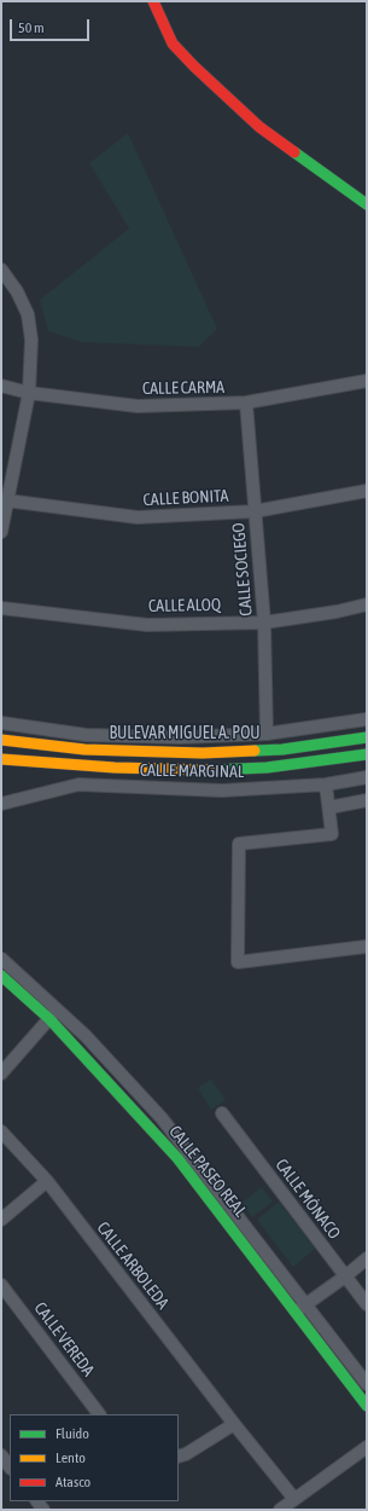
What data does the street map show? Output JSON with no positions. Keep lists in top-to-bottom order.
{
  "streets": {
    "street": [
      "CALLE CARMA",
      "CALLE BONITA",
      "CALLE SOCIEGO",
      "CALLE ALOQ",
      "BULEVAR MIGUEL A. POU",
      "CALLE MARGINAL",
      "CALLE PASEO REAL",
      "CALLE MÓNACO",
      "CALLE ARBOLEDA",
      "CALLE VEREDA"
    ]
  },
  "crossings": [
    ["CALLE CARMA", "CALLE SOCIEGO"],
    ["CALLE BONITA", "CALLE SOCIEGO"],
    ["CALLE SOCIEGO", "CALLE ALOQ"]
  ],
  "legend": ["Fluido", "Lento", "Atasco"],
  "scale_bar": "50 m"
}
